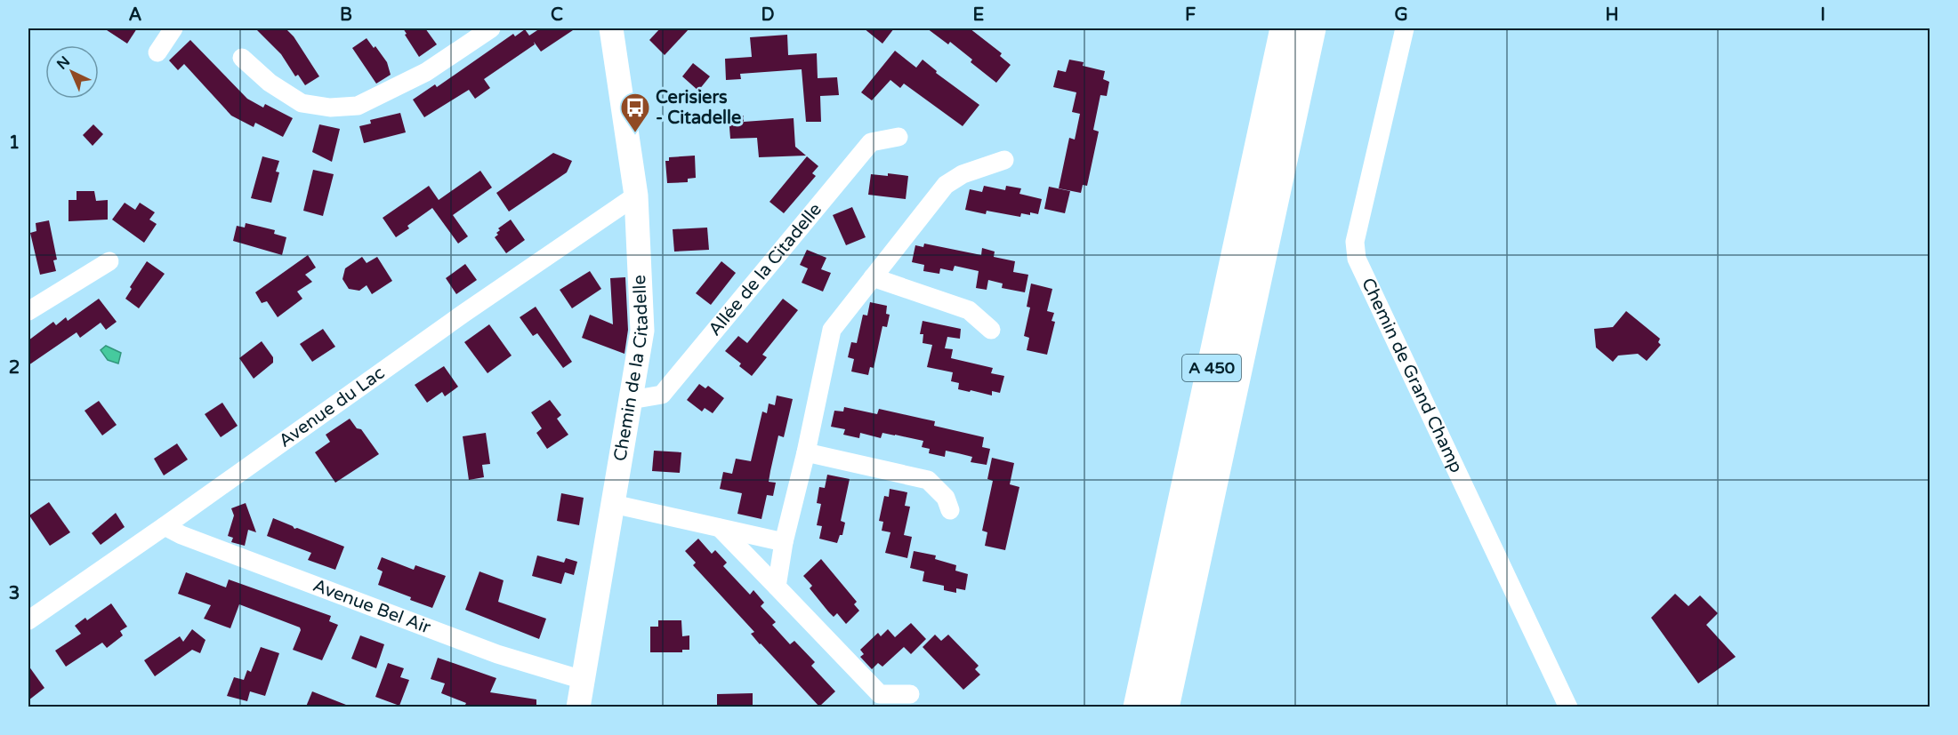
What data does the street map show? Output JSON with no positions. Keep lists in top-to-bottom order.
{
  "streets": {
    "highway": ["A 450"],
    "street": [
      "Allée de la Citadelle",
      "Chemin de la Citadelle",
      "Chemin de Grand Champ",
      "Avenue du Lac",
      "Avenue Bel Air"
    ]
  },
  "crossings": [
    ["Allée de la Citadelle", "Chemin de la Citadelle"],
    ["Chemin de la Citadelle", "Avenue du Lac"],
    ["Chemin de la Citadelle", "Avenue Bel Air"],
    ["Avenue du Lac", "Avenue Bel Air"]
  ],
  "places": {
    "bus stop": ["Cerisiers - Citadelle"]
  },
  "north": "top left",
  "grid": {
    "columns": [
      "A",
      "B",
      "C",
      "D",
      "E",
      "F",
      "G",
      "H",
      "I"
    ],
    "rows": ["1", "2", "3"]
  }
}
